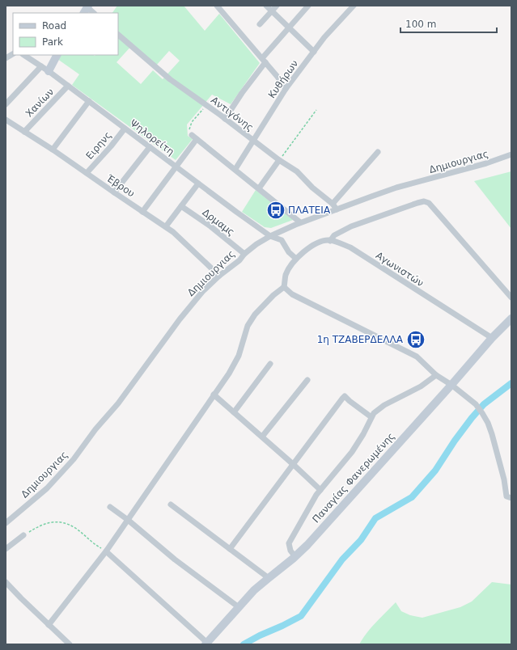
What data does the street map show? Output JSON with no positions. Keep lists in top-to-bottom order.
{
  "streets": {
    "main road": ["Παναγίας Φανερωμένης"],
    "street": [
      "Κυθήρων",
      "Χανίων",
      "Αντιγόνης",
      "Ψηλορείτη",
      "Ειρηνς",
      "Δημιουργιας",
      "Έβρου",
      "Δρμαμς",
      "Αγωνιστών"
    ]
  },
  "crossings": [
    ["Κυθήρων", "Αντιγόνης"],
    ["Χανίων", "Ψηλορείτη"],
    ["Χανίων", "Έβρου"],
    ["Αντιγόνης", "Δημιουργιας"],
    ["Ψηλορείτη", "Ειρηνς"],
    ["Ψηλορείτη", "Δημιουργιας"],
    ["Ειρηνς", "Έβρου"],
    ["Δημιουργιας", "Έβρου"],
    ["Δημιουργιας", "Δρμαμς"],
    ["Αγωνιστών", "Παναγίας Φανερωμένης"]
  ],
  "places": {
    "bus stop": ["ΠΛΑΤΕΙΑ", "1η ΤΖΑΒΕΡΔΕΛΛΑ"]
  },
  "legend": ["Road", "Park"],
  "scale_bar": "100 m"
}
